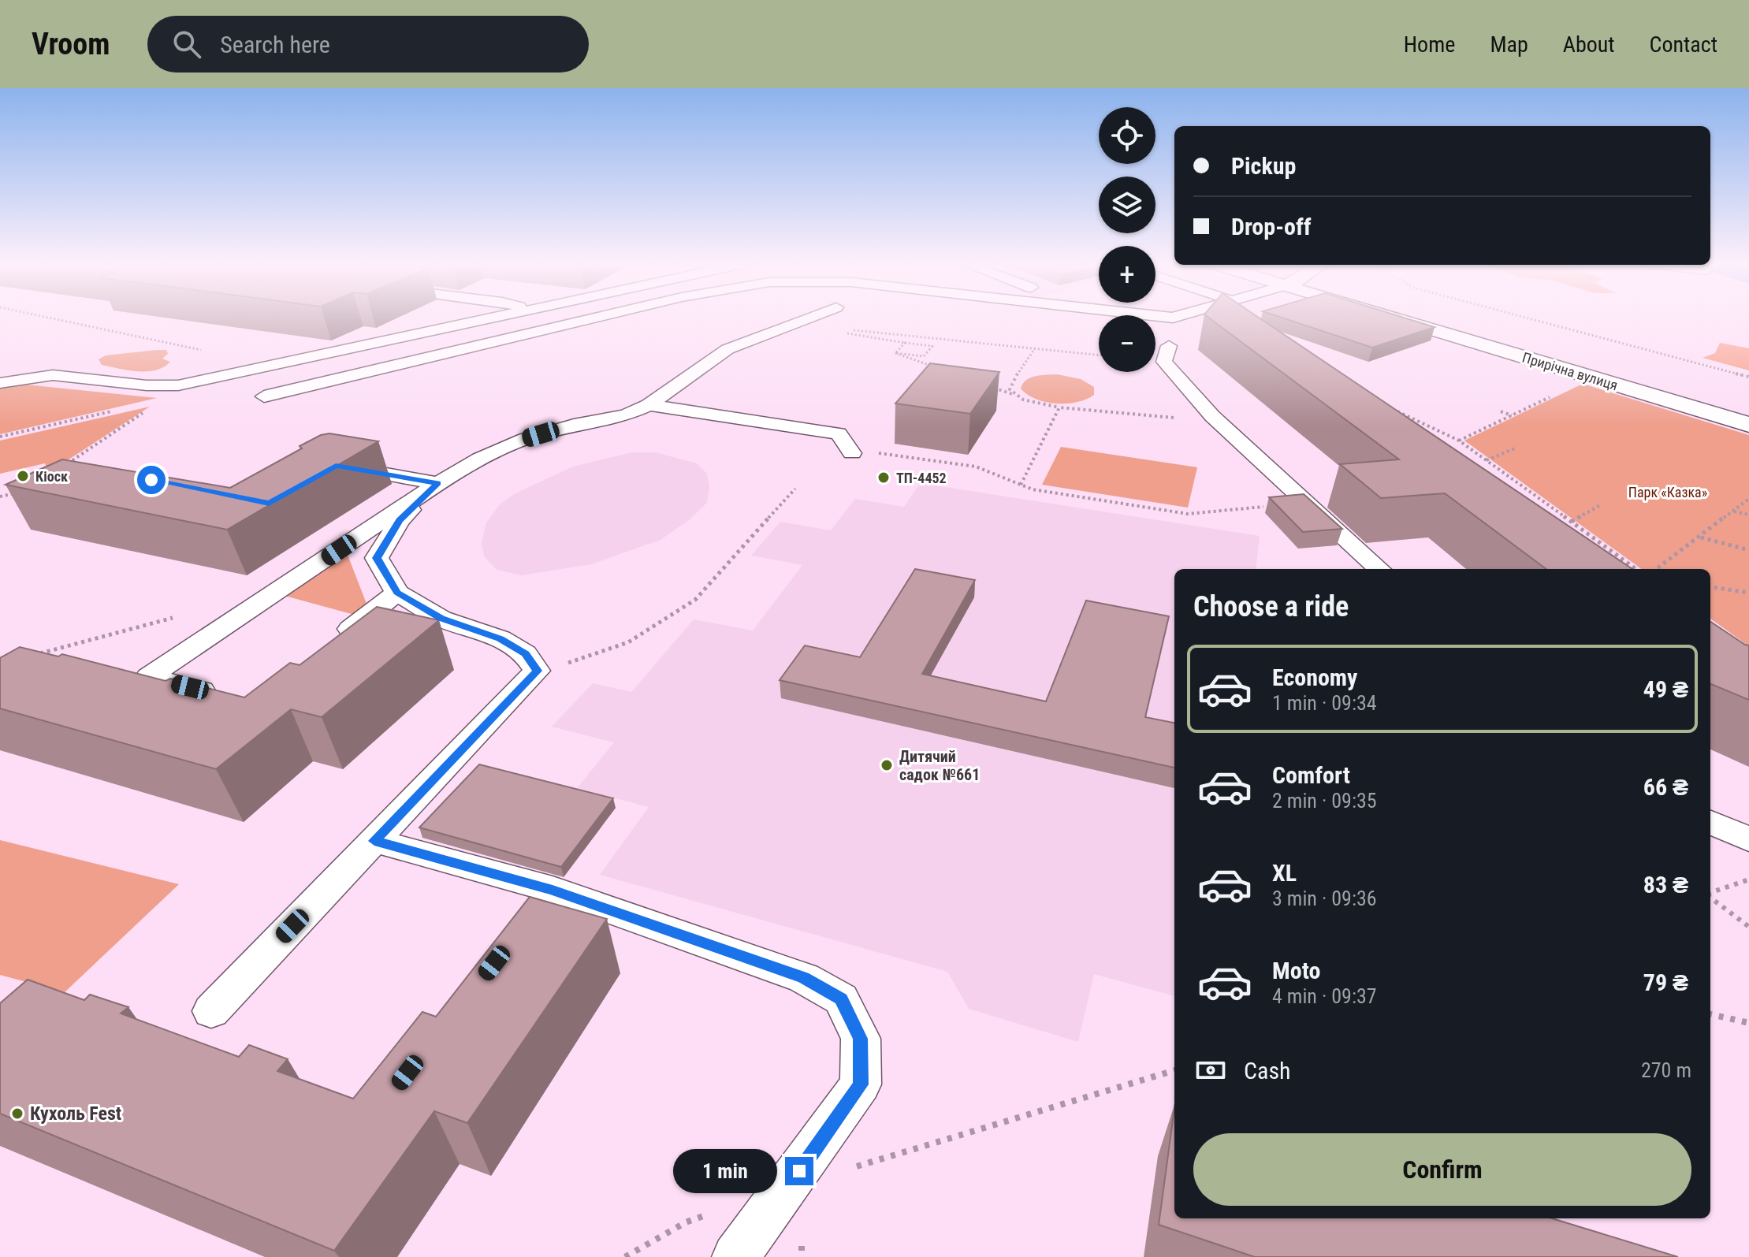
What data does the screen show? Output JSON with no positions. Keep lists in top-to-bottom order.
{
  "streets": {
    "street": ["Прирічна вулиця"]
  },
  "parks": ["Парк «Казка»"],
  "places": [
    "Кіоск",
    "ТП-4452",
    "Дитячий садок №661",
    "Кухоль Fest"
  ],
  "page": {
    "header": "Vroom",
    "search": "Search here",
    "nav": [
      "Home",
      "Map",
      "About",
      "Contact"
    ],
    "map_buttons": ["+", "−"],
    "banner": ["Pickup", "Drop-off"],
    "heading": "Choose a ride",
    "list": [
      {
        "name": "Economy",
        "note": "1 min · 09:34",
        "value": "49 ₴"
      },
      {
        "name": "Comfort",
        "note": "2 min · 09:35",
        "value": "66 ₴"
      },
      {
        "name": "XL",
        "note": "3 min · 09:36",
        "value": "83 ₴"
      },
      {
        "name": "Moto",
        "note": "4 min · 09:37",
        "value": "79 ₴"
      }
    ],
    "pay": ["Cash", "270 m"],
    "buttons": "Confirm",
    "bubble": "1 min"
  }
}
